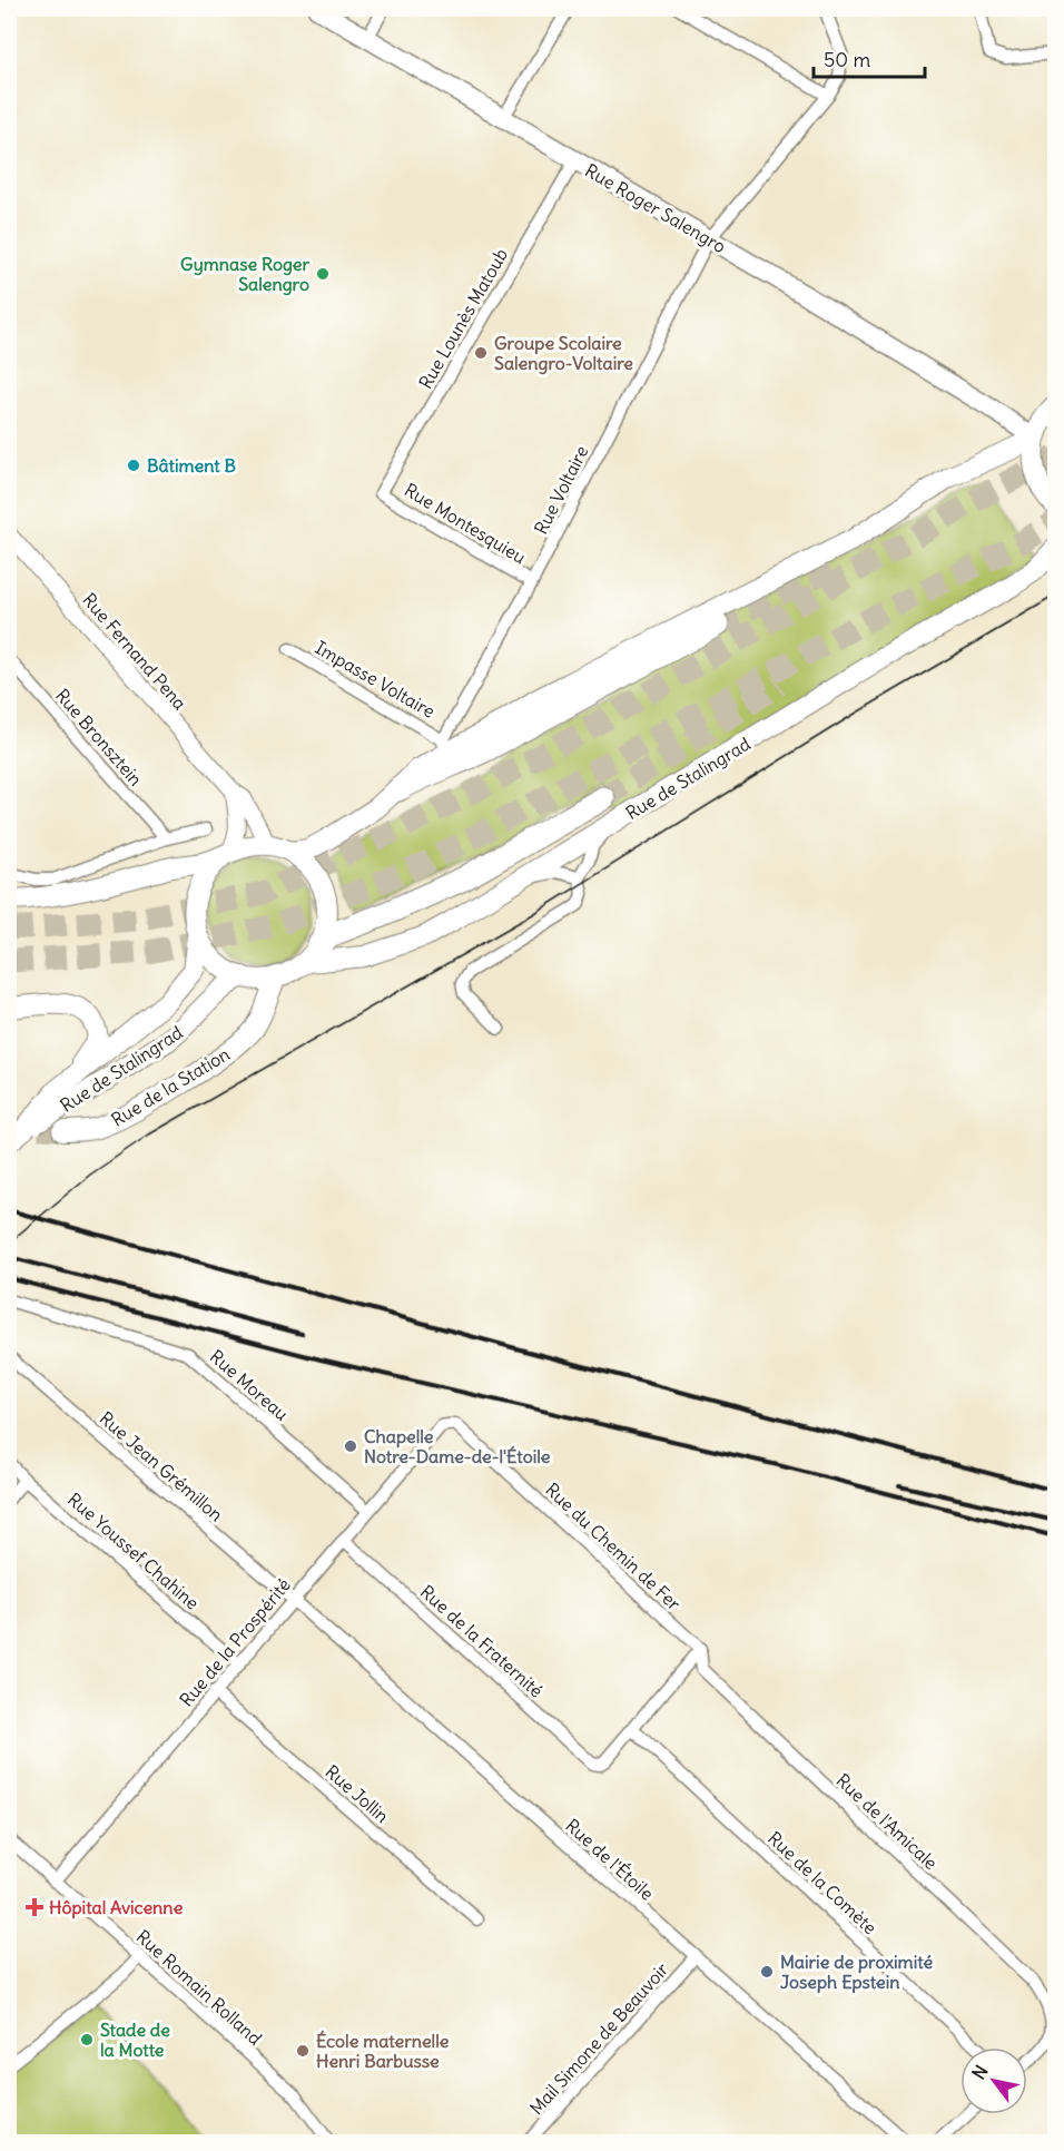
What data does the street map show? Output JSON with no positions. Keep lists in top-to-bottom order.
{
  "streets": {
    "main road": ["Rue Roger Salengro", "Rue de Stalingrad", "Rue de la Station"],
    "street": [
      "Rue Lounès Matoub",
      "Rue Voltaire",
      "Rue Montesquieu",
      "Rue Fernand Pena",
      "Impasse Voltaire",
      "Rue Bronsztein",
      "Rue Moreau",
      "Rue Jean Grémillon",
      "Rue du Chemin de Fer",
      "Rue Youssef Chahine",
      "Rue de la Fraternité",
      "Rue de la Prospérité",
      "Rue Jollin",
      "Rue de l'Amicale",
      "Rue de l'Étoile",
      "Rue de la Comète",
      "Rue Romain Rolland",
      "Mail Simone de Beauvoir"
    ]
  },
  "crossings": [
    ["Rue Roger Salengro", "Rue Lounès Matoub"],
    ["Rue Roger Salengro", "Rue Voltaire"],
    ["Rue Lounès Matoub", "Rue Montesquieu"],
    ["Rue Voltaire", "Rue Montesquieu"],
    ["Rue Voltaire", "Impasse Voltaire"],
    ["Rue Fernand Pena", "Rue de Stalingrad"],
    ["Rue Fernand Pena", "Rue de la Station"],
    ["Rue de Stalingrad", "Rue de la Station"],
    ["Rue Moreau", "Rue de la Prospérité"],
    ["Rue Jean Grémillon", "Rue de la Prospérité"],
    ["Rue Jean Grémillon", "Rue de l'Étoile"],
    ["Rue du Chemin de Fer", "Rue de la Prospérité"],
    ["Rue du Chemin de Fer", "Rue de l'Amicale"],
    ["Rue Youssef Chahine", "Rue de la Prospérité"],
    ["Rue de la Fraternité", "Rue de la Prospérité"],
    ["Rue de la Fraternité", "Rue de la Comète"],
    ["Rue de la Prospérité", "Rue Jollin"],
    ["Rue de la Prospérité", "Rue de l'Étoile"],
    ["Rue de la Prospérité", "Rue Romain Rolland"],
    ["Rue de l'Étoile", "Mail Simone de Beauvoir"]
  ],
  "places": {
    "other": [
      "Gymnase Roger Salengro",
      "Groupe Scolaire Salengro-Voltaire",
      "Bâtiment B",
      "Chapelle Notre-Dame-de-l'Étoile",
      "Mairie de proximité Joseph Epstein",
      "Stade de la Motte",
      "École maternelle Henri Barbusse"
    ],
    "health": ["Hôpital Avicenne"]
  },
  "scale_bar": "50 m",
  "north": "top left"
}
